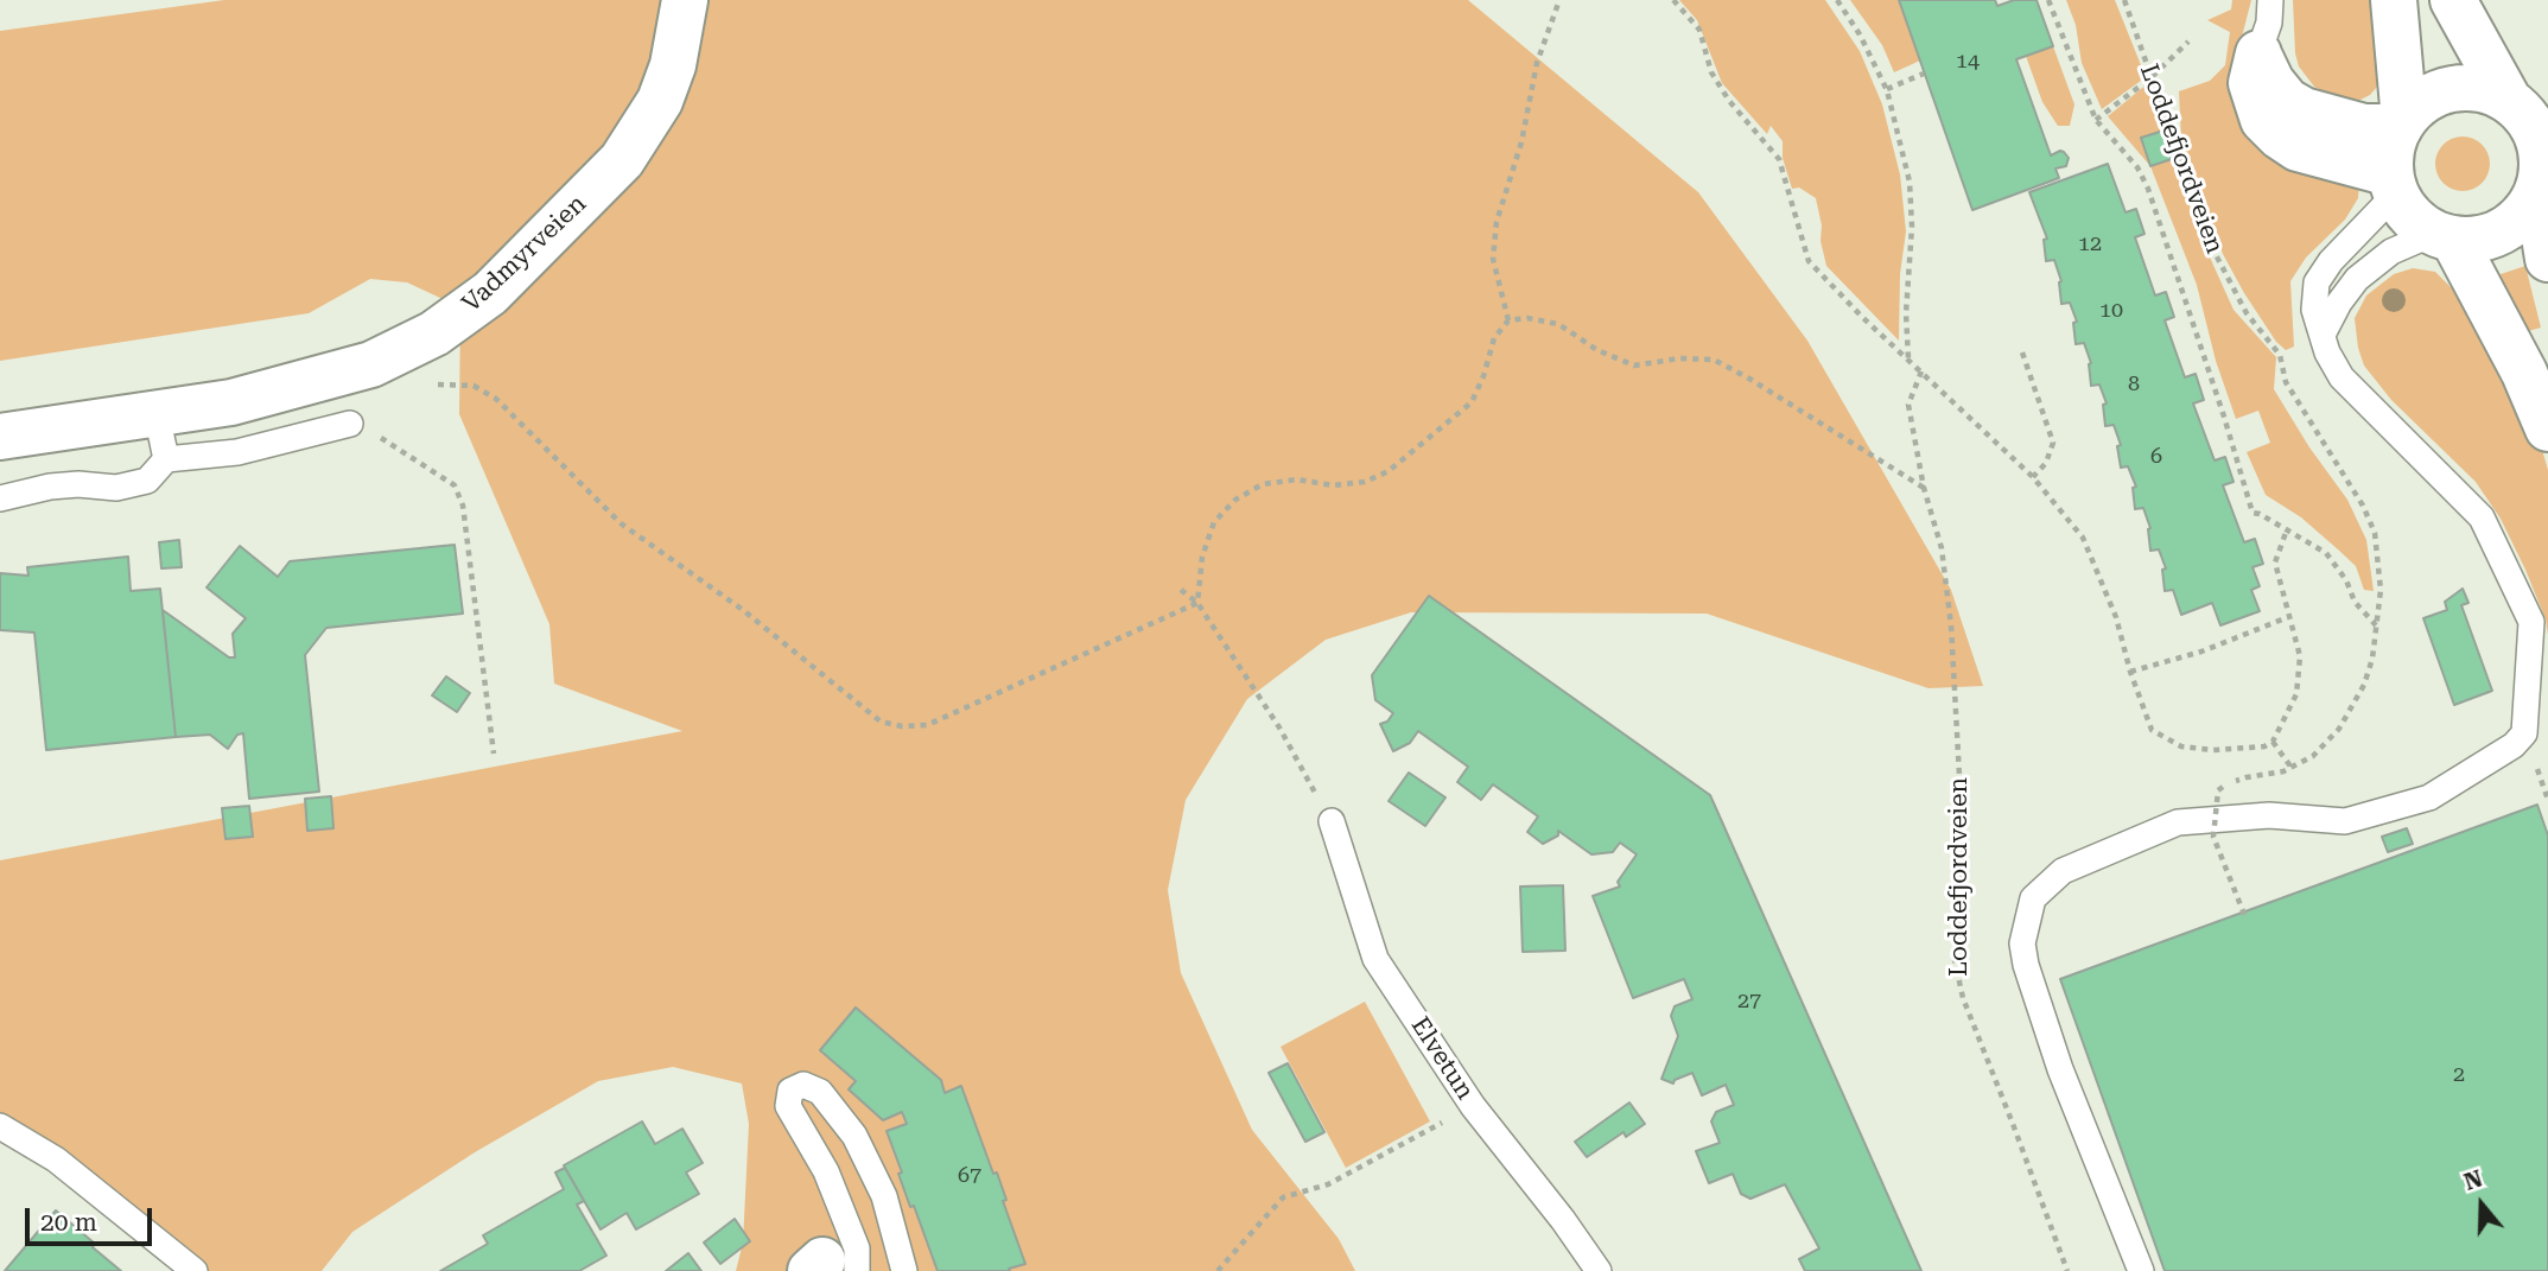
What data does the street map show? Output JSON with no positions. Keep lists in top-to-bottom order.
{
  "streets": {
    "street": ["Vadmyrveien"],
    "lane": ["Elvetun"],
    "path": ["Loddefjordveien"]
  },
  "house_numbers": [
    "14",
    "12",
    "10",
    "8",
    "6",
    "27",
    "2",
    "67"
  ],
  "scale_bar": "20 m",
  "north": "top"
}
